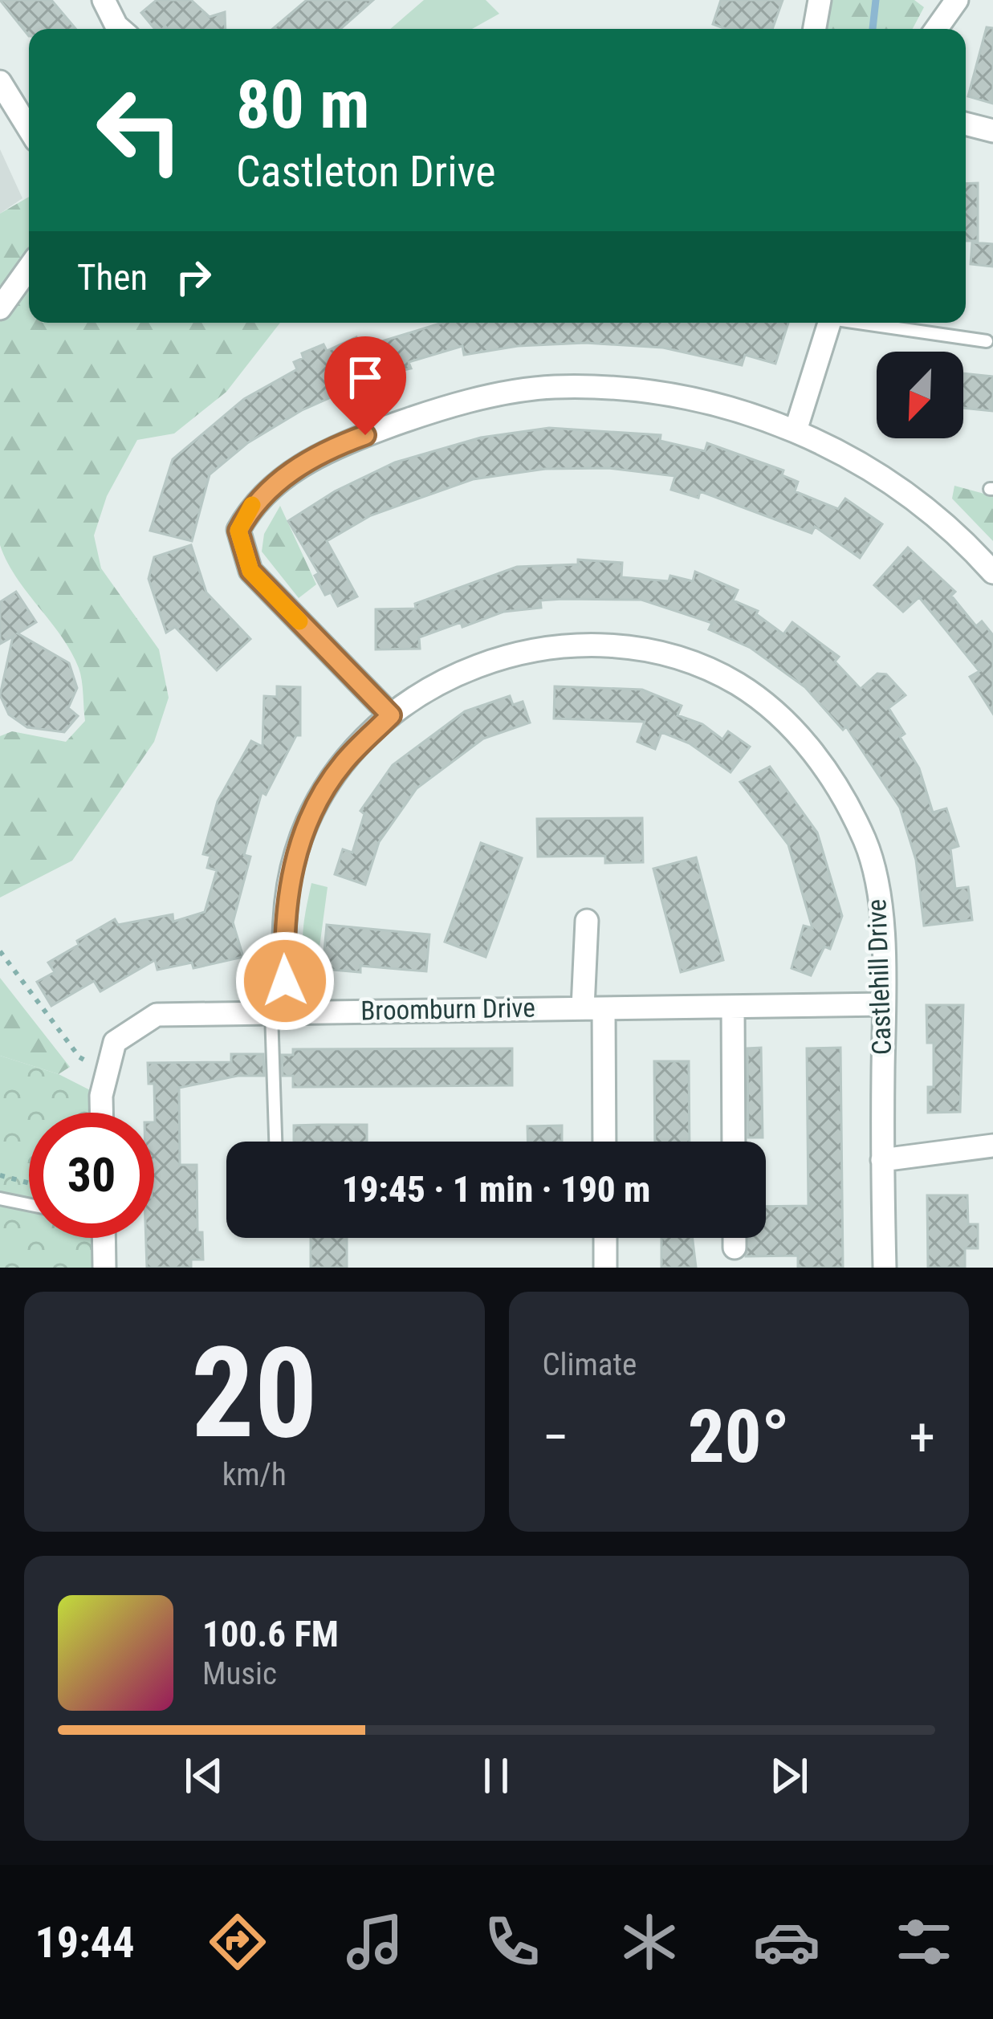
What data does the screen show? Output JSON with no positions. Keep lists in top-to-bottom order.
{
  "streets": {
    "street": ["Castlehill Drive", "Broomburn Drive"]
  },
  "crossings": [
    ["Castlehill Drive", "Broomburn Drive"]
  ],
  "north": "bottom left",
  "page": {
    "turn": ["80 m", "Castleton Drive"],
    "then": "Then",
    "limit": "30",
    "trip": "19:45 · 1 min · 190 m",
    "tile": [
      ["20", "km/h"],
      "Climate"
    ],
    "heat": ["−", "20°", "+"],
    "song": ["100.6 FM", "Music"],
    "tabs": "19:44"
  }
}
